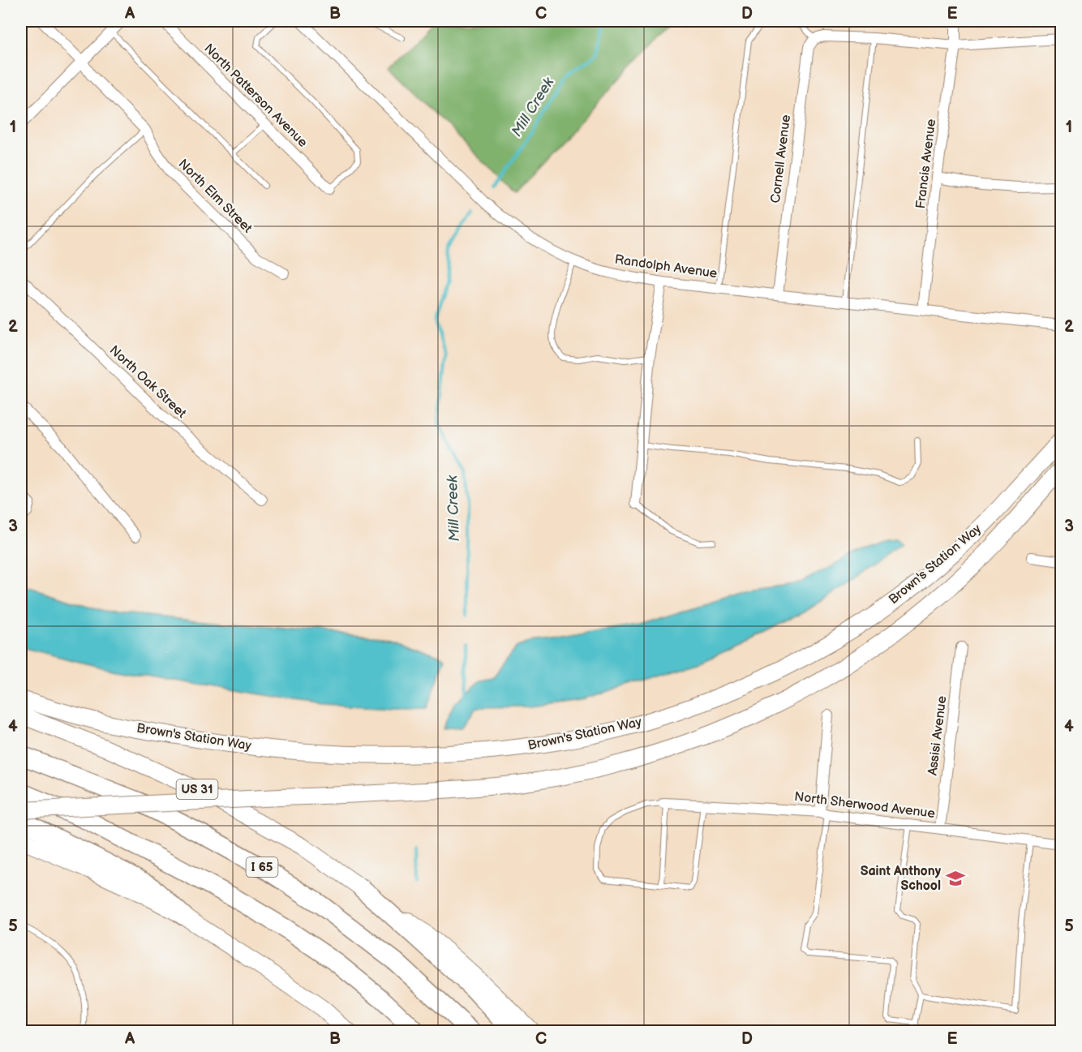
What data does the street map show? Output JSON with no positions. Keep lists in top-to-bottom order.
{
  "streets": {
    "highway": ["I 65"],
    "main road": ["Brown's Station Way", "US 31"],
    "street": [
      "North Patterson Avenue",
      "Cornell Avenue",
      "Francis Avenue",
      "North Elm Street",
      "Randolph Avenue",
      "North Oak Street",
      "Assisi Avenue",
      "North Sherwood Avenue"
    ]
  },
  "crossings": [
    ["Cornell Avenue", "Randolph Avenue"],
    ["Francis Avenue", "Randolph Avenue"],
    ["Assisi Avenue", "North Sherwood Avenue"]
  ],
  "water": ["Mill Creek"],
  "places": {
    "school or university": ["Saint Anthony School"]
  },
  "grid": {
    "columns": [
      "A",
      "B",
      "C",
      "D",
      "E"
    ],
    "rows": [
      "1",
      "2",
      "3",
      "4",
      "5"
    ]
  }
}
